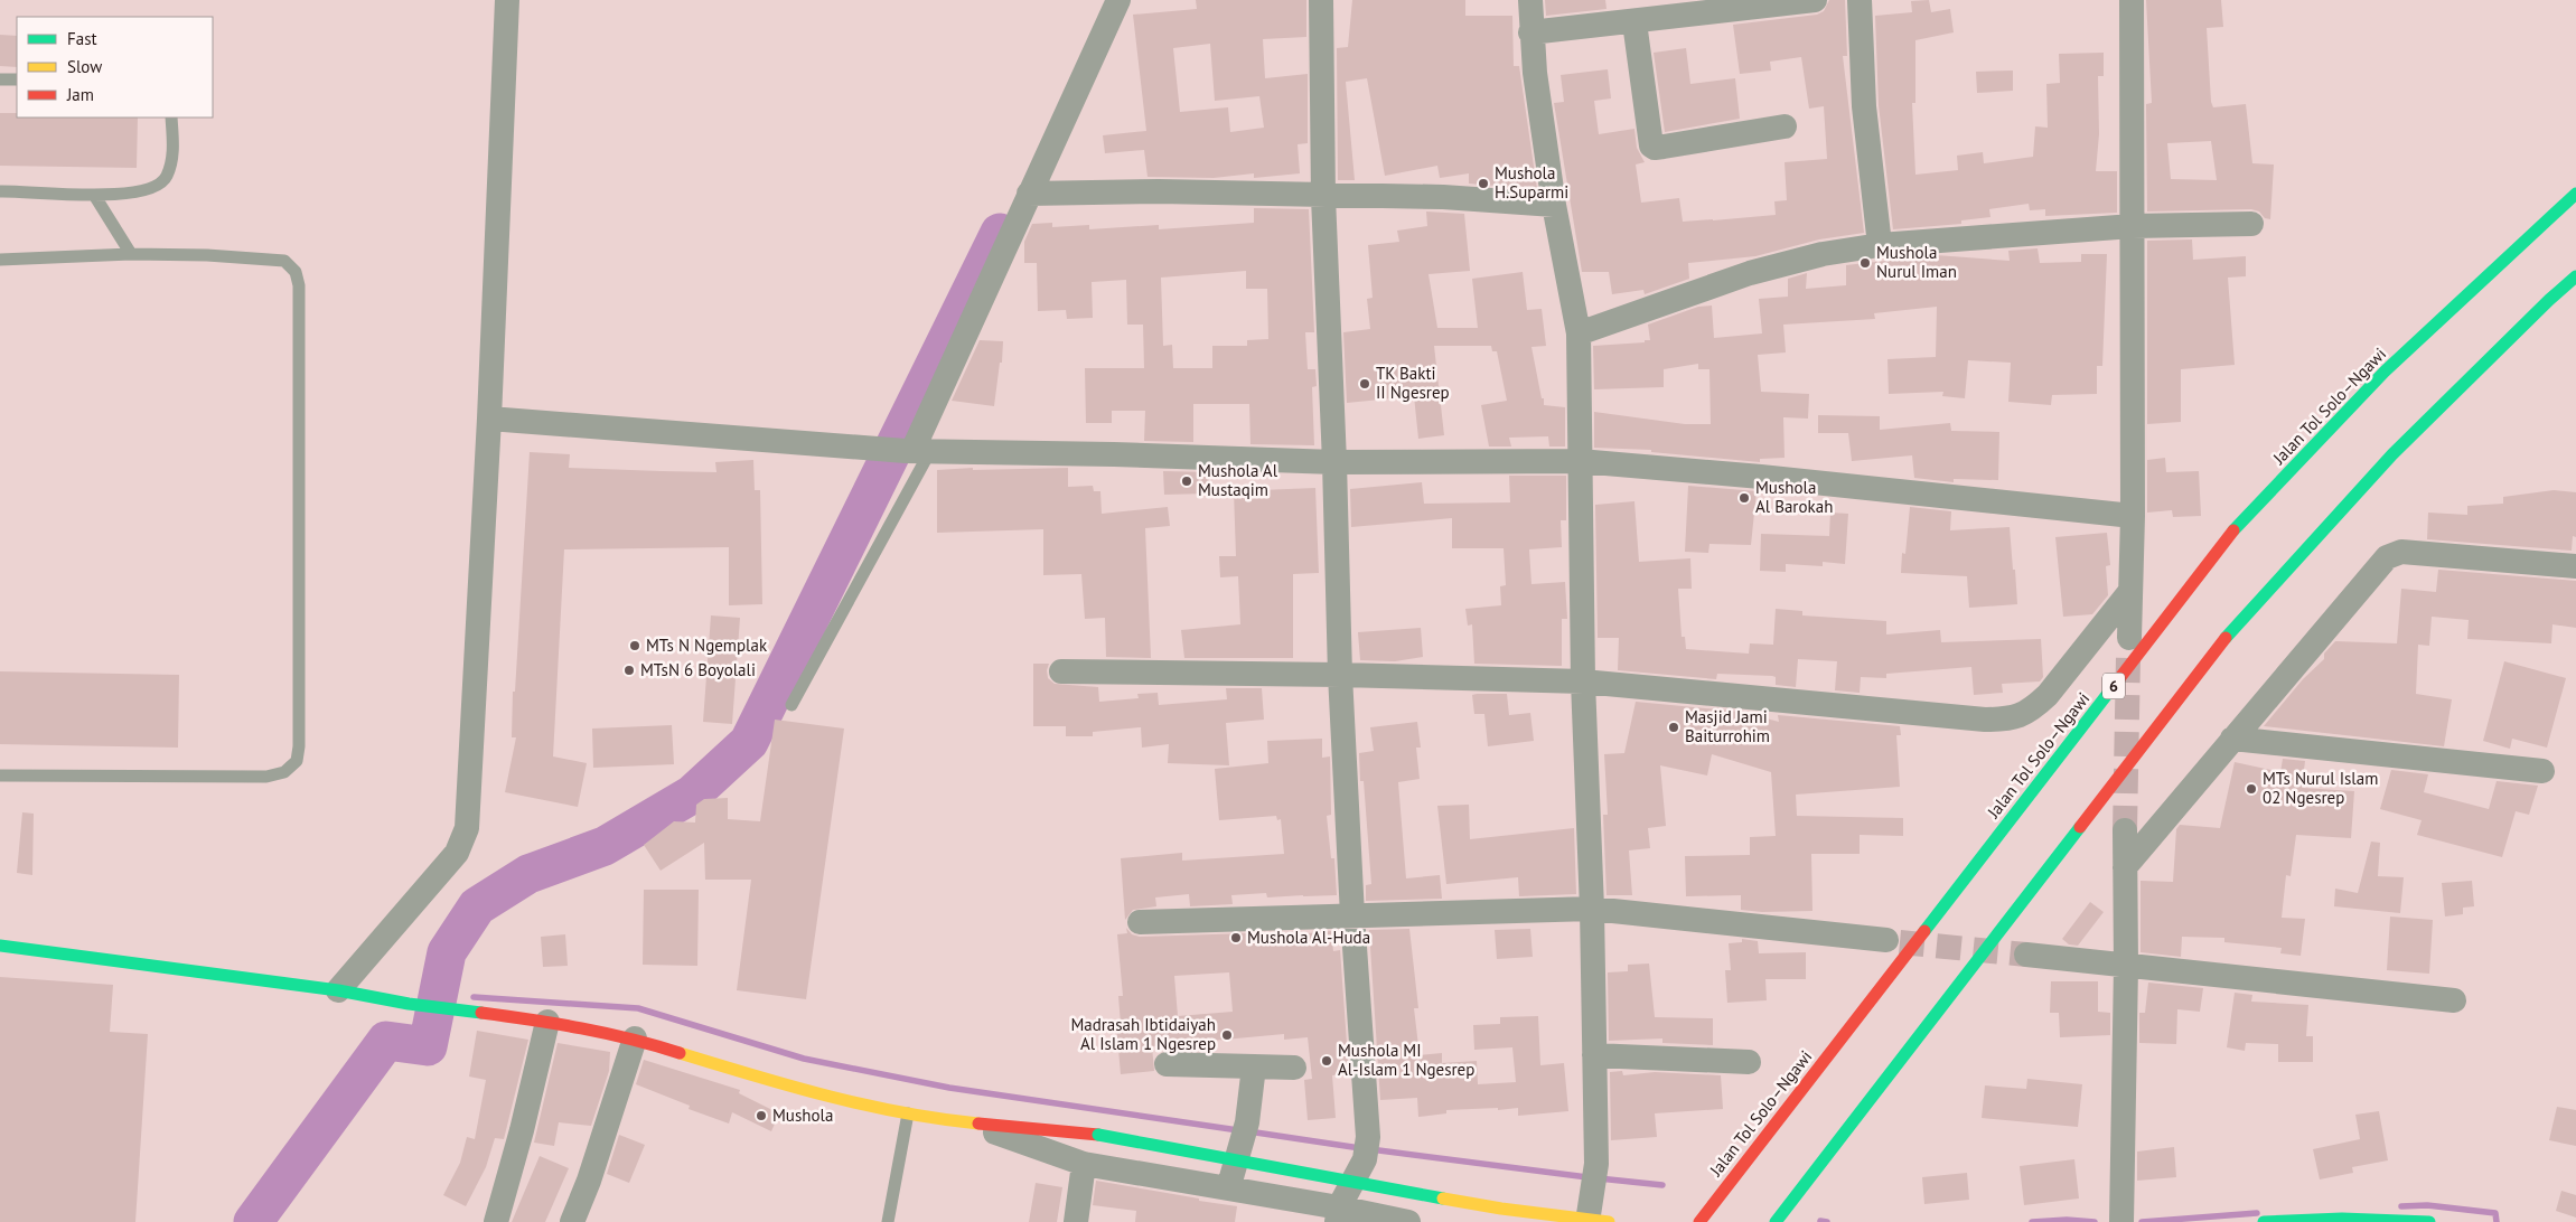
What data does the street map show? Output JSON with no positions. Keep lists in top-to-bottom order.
{
  "streets": {
    "main road": ["Jalan Tol Solo–Ngawi", "6"]
  },
  "places": [
    "Mushola H.Suparmi",
    "Mushola Nurul Iman",
    "TK Bakti II Ngesrep",
    "Mushola Al Mustaqim",
    "Mushola Al Barokah",
    "MTs N Ngemplak",
    "MTsN 6 Boyolali",
    "Masjid Jami Baiturrohim",
    "MTs Nurul Islam 02 Ngesrep",
    "Mushola Al-Huda",
    "Madrasah Ibtidaiyah Al Islam 1 Ngesrep",
    "Mushola MI Al-Islam 1 Ngesrep",
    "Mushola"
  ],
  "legend": ["Fast", "Slow", "Jam"]
}
